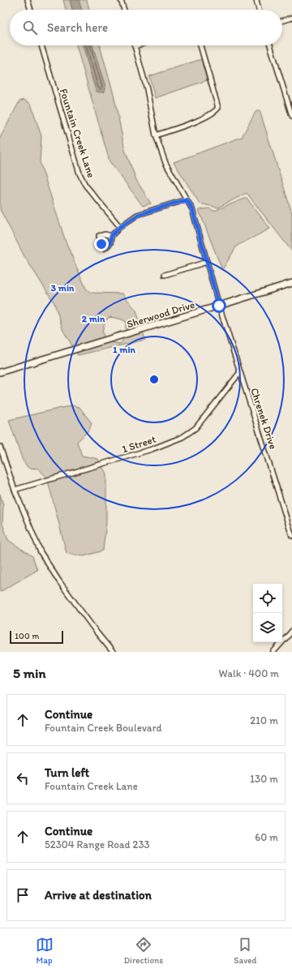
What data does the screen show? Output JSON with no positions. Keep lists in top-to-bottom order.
{
  "streets": {
    "street": [
      "Fountain Creek Lane",
      "Sherwood Drive",
      "Chrenek Drive",
      "1 Street"
    ]
  },
  "crossings": [
    ["Sherwood Drive", "Chrenek Drive"],
    ["Chrenek Drive", "1 Street"]
  ],
  "scale_bar": "100 m",
  "page": {
    "search": "Search here",
    "scale": "100 m",
    "heading": ["5 min", "Walk · 400 m"],
    "list": [
      ["Continue", "Fountain Creek Boulevard", "210 m"],
      ["Turn left", "Fountain Creek Lane", "130 m"],
      ["Continue", "52304 Range Road 233", "60 m"],
      "Arrive at destination"
    ],
    "nav": ["Map", "Directions", "Saved"]
  },
  "rings": ["3 min", "2 min", "1 min"]
}
